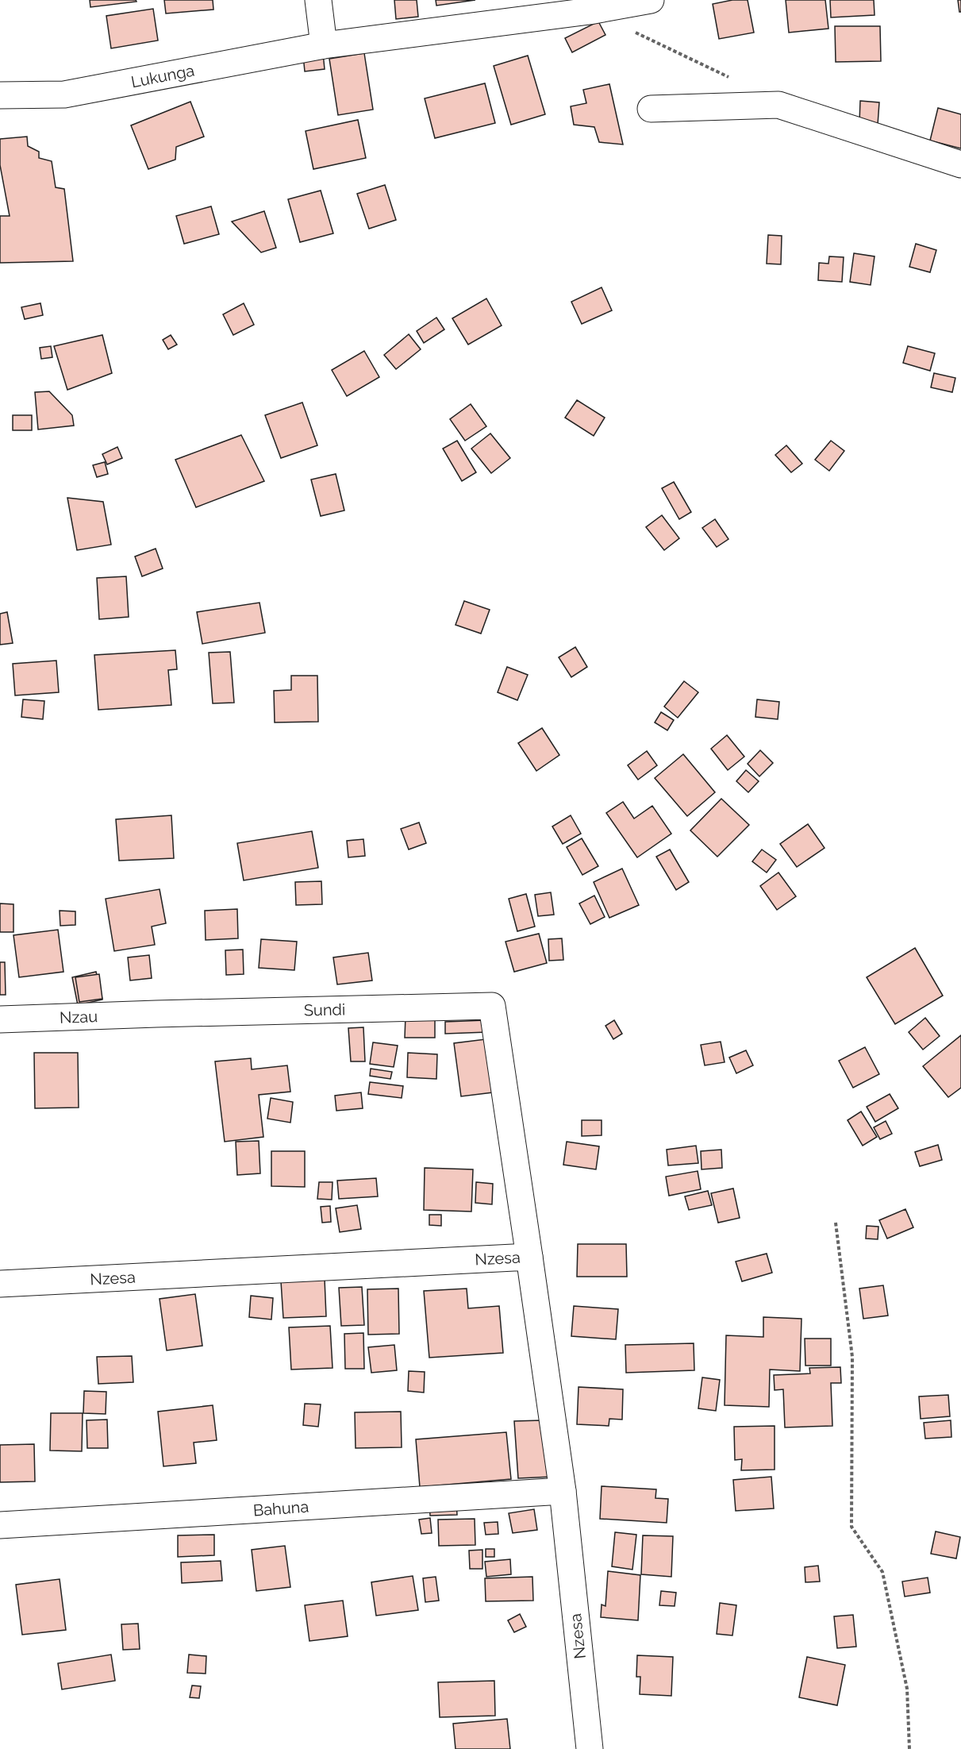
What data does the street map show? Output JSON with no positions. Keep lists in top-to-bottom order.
{
  "streets": {
    "street": [
      "Lukunga",
      "Sundi",
      "Nzau",
      "Nzesa",
      "Bahuna"
    ]
  },
  "crossings": [
    ["Sundi", "Nzau"],
    ["Sundi", "Nzesa"],
    ["Nzesa", "Bahuna"]
  ]
}
